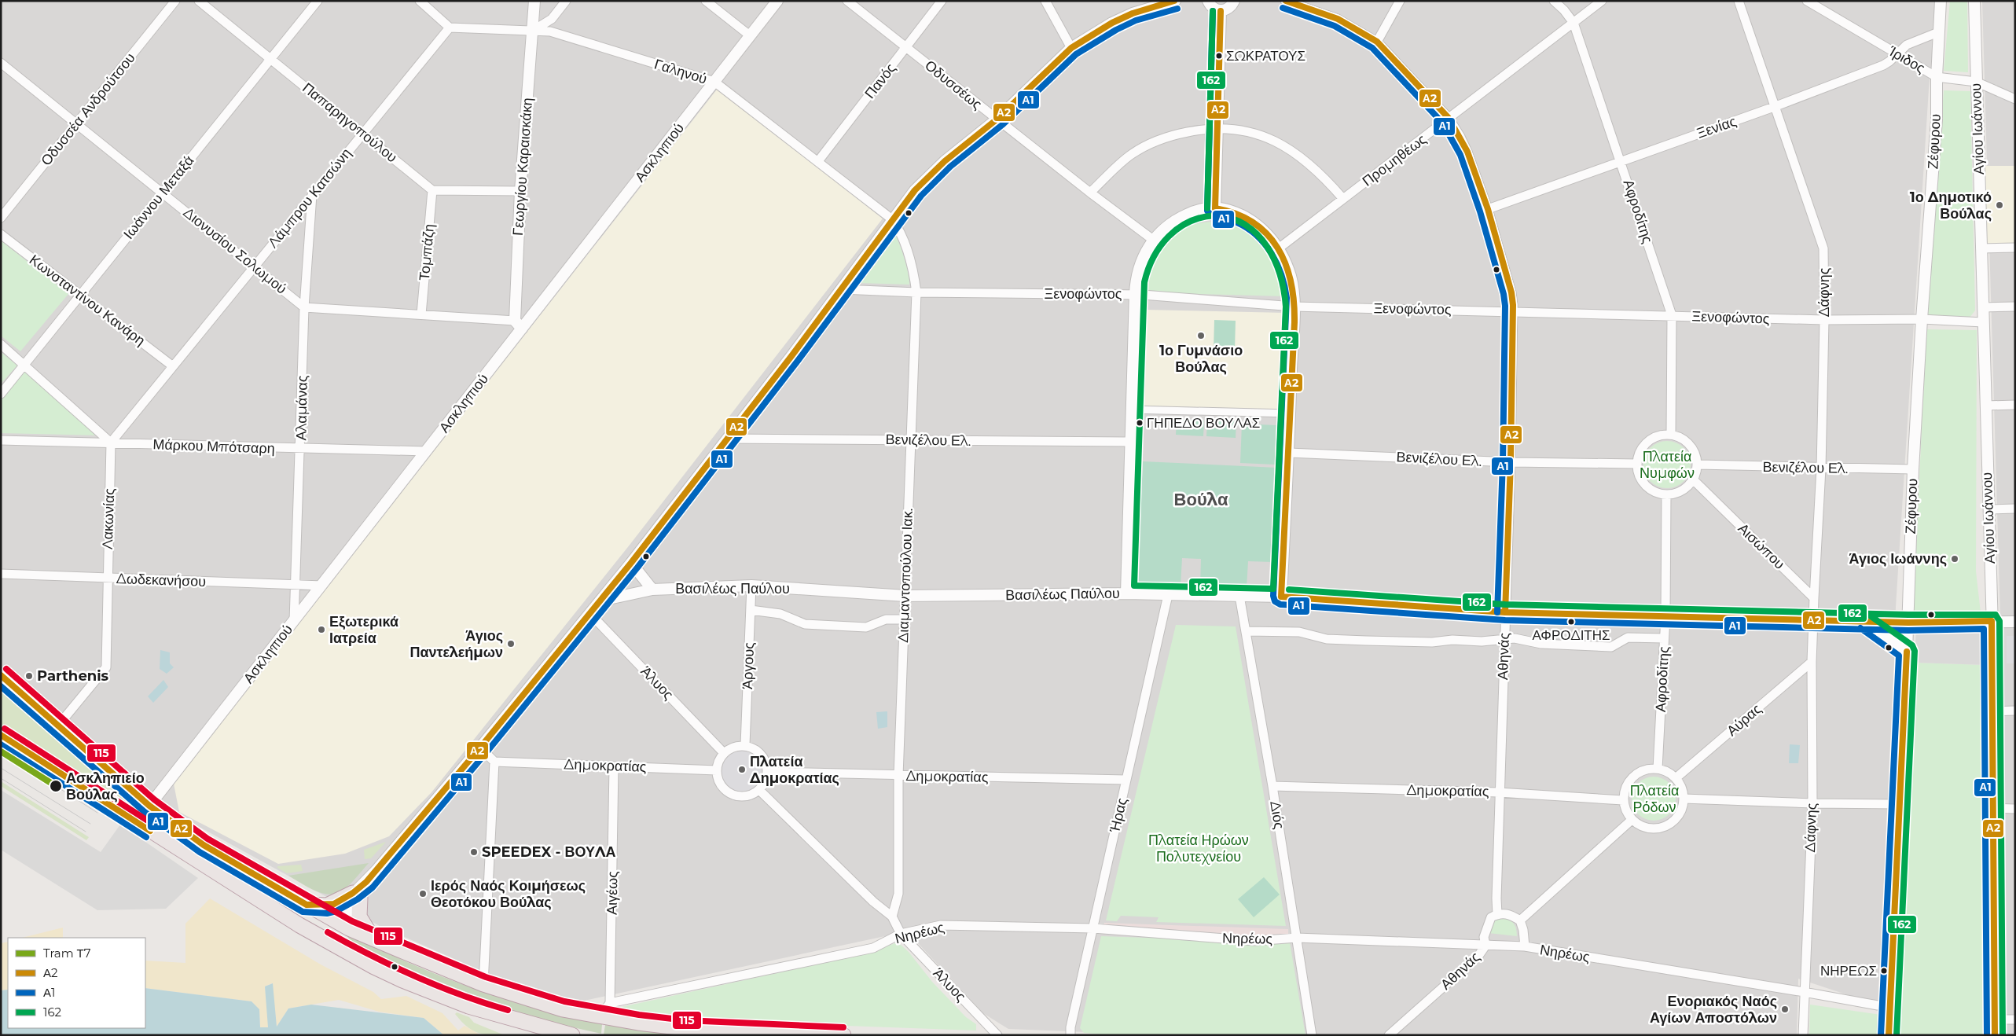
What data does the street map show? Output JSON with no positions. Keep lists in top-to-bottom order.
{
  "streets": {
    "street": [
      "Ίριδος",
      "Γαληνού",
      "Πανός",
      "Οδυσσέως",
      "Οδυσσέα Ανδρούτσου",
      "Παπαρηγοπούλου",
      "Ξενίας",
      "Αγίου Ιωάννου",
      "Ζέφυρου",
      "Ασκληπιού",
      "Προμηθέως",
      "Γεωργίου Καραισκάκη",
      "Ιωάννου Μεταξά",
      "Λάμπρου Κατσώνη",
      "Αφροδίτης",
      "Διονυσίου Σολωμού",
      "Τομπάζη",
      "Δάφνης",
      "Ξενοφώντος",
      "Κωνσταντίνου Κανάρη",
      "Αλαμάνας",
      "Βενιζέλου Ελ.",
      "Μάρκου Μπότσαρη",
      "Λακωνίας",
      "Αισώπου",
      "Διαμαντοπούλου Ιακ.",
      "Δωδεκανήσου",
      "Βασιλέως Παύλου",
      "Αθηνάς",
      "Άργους",
      "Άλυος",
      "Αύρας",
      "Δημοκρατίας",
      "Ήρας",
      "Διός",
      "Αιγέως",
      "Νηρέως"
    ]
  },
  "crossings": [
    ["Ίριδος", "Ξενίας"],
    ["Ίριδος", "Αγίου Ιωάννου"],
    ["Ίριδος", "Ζέφυρου"],
    ["Γαληνού", "Πανός"],
    ["Γαληνού", "Ασκληπιού"],
    ["Γαληνού", "Γεωργίου Καραισκάκη"],
    ["Γαληνού", "Λάμπρου Κατσώνη"],
    ["Γαληνού", "Διαμαντοπούλου Ιακ."],
    ["Πανός", "Οδυσσέως"],
    ["Οδυσσέα Ανδρούτσου", "Διονυσίου Σολωμού"],
    ["Παπαρηγοπούλου", "Ιωάννου Μεταξά"],
    ["Παπαρηγοπούλου", "Λάμπρου Κατσώνη"],
    ["Παπαρηγοπούλου", "Τομπάζη"],
    ["Ξενίας", "Ζέφυρου"],
    ["Ξενίας", "Αφροδίτης"],
    ["Ξενίας", "Δάφνης"],
    ["Ξενίας", "Αθηνάς"],
    ["Αγίου Ιωάννου", "Ξενοφώντος"],
    ["Αγίου Ιωάννου", "Βασιλέως Παύλου"],
    ["Ζέφυρου", "Ξενοφώντος"],
    ["Ζέφυρου", "Βενιζέλου Ελ."],
    ["Ζέφυρου", "Βασιλέως Παύλου"],
    ["Ζέφυρου", "Νηρέως"],
    ["Ασκληπιού", "Γεωργίου Καραισκάκη"],
    ["Ασκληπιού", "Αλαμάνας"],
    ["Ασκληπιού", "Μάρκου Μπότσαρη"],
    ["Ασκληπιού", "Δωδεκανήσου"],
    ["Προμηθέως", "Αφροδίτης"],
    ["Προμηθέως", "Αθηνάς"],
    ["Ιωάννου Μεταξά", "Διονυσίου Σολωμού"],
    ["Ιωάννου Μεταξά", "Κωνσταντίνου Κανάρη"],
    ["Λάμπρου Κατσώνη", "Διονυσίου Σολωμού"],
    ["Λάμπρου Κατσώνη", "Κωνσταντίνου Κανάρη"],
    ["Λάμπρου Κατσώνη", "Αλαμάνας"],
    ["Λάμπρου Κατσώνη", "Μάρκου Μπότσαρη"],
    ["Λάμπρου Κατσώνη", "Λακωνίας"],
    ["Αφροδίτης", "Ξενοφώντος"],
    ["Αφροδίτης", "Βενιζέλου Ελ."],
    ["Αφροδίτης", "Αισώπου"],
    ["Αφροδίτης", "Βασιλέως Παύλου"],
    ["Αφροδίτης", "Αύρας"],
    ["Αφροδίτης", "Δημοκρατίας"],
    ["Διονυσίου Σολωμού", "Αλαμάνας"],
    ["Δάφνης", "Ξενοφώντος"],
    ["Δάφνης", "Βενιζέλου Ελ."],
    ["Δάφνης", "Αισώπου"],
    ["Δάφνης", "Βασιλέως Παύλου"],
    ["Δάφνης", "Αύρας"],
    ["Δάφνης", "Νηρέως"],
    ["Ξενοφώντος", "Διαμαντοπούλου Ιακ."],
    ["Ξενοφώντος", "Αθηνάς"],
    ["Αλαμάνας", "Μάρκου Μπότσαρη"],
    ["Αλαμάνας", "Δωδεκανήσου"],
    ["Βενιζέλου Ελ.", "Αισώπου"],
    ["Βενιζέλου Ελ.", "Διαμαντοπούλου Ιακ."],
    ["Βενιζέλου Ελ.", "Αθηνάς"],
    ["Μάρκου Μπότσαρη", "Λακωνίας"],
    ["Λακωνίας", "Δωδεκανήσου"],
    ["Διαμαντοπούλου Ιακ.", "Βασιλέως Παύλου"],
    ["Διαμαντοπούλου Ιακ.", "Δημοκρατίας"],
    ["Βασιλέως Παύλου", "Αθηνάς"],
    ["Βασιλέως Παύλου", "Άργους"],
    ["Βασιλέως Παύλου", "Ήρας"],
    ["Βασιλέως Παύλου", "Διός"],
    ["Αθηνάς", "Δημοκρατίας"],
    ["Αθηνάς", "Νηρέως"],
    ["Άργους", "Άλυος"],
    ["Άργους", "Δημοκρατίας"],
    ["Άλυος", "Δημοκρατίας"],
    ["Άλυος", "Νηρέως"],
    ["Αύρας", "Δημοκρατίας"],
    ["Δημοκρατίας", "Ήρας"],
    ["Δημοκρατίας", "Διός"],
    ["Δημοκρατίας", "Αιγέως"],
    ["Ήρας", "Νηρέως"],
    ["Διός", "Νηρέως"],
    ["Αιγέως", "Νηρέως"]
  ],
  "districts": ["Βούλα"],
  "parks": ["Πλατεία Νυμφών", "Πλατεία Ρόδων", "Πλατεία Ηρώων Πολυτεχνείου"],
  "places": [
    "ΣΩΚΡΑΤΟΥΣ",
    "1ο Δημοτικό Βούλας",
    "1ο Γυμνάσιο Βούλας",
    "ΓΗΠΕΔΟ ΒΟΥΛΑΣ",
    "Άγιος Ιωάννης",
    "ΑΦΡΟΔΙΤΗΣ",
    "Εξωτερικά Ιατρεία",
    "Άγιος Παντελεήμων",
    "Parthenis",
    "Πλατεία Δημοκρατίας",
    "Ασκληπιείο Βούλας",
    "SPEEDEX - ΒΟΥΛΑ",
    "Ιερός Ναός Κοιμήσεως Θεοτόκου Βούλας",
    "ΝΗΡΕΩΣ",
    "Ενοριακός Ναός Αγίων Αποστόλων"
  ],
  "lines": [
    "transit line Α2",
    "transit line Α1",
    "transit line 162",
    "transit line 115",
    "tram line Τ7"
  ],
  "legend": [
    "Tram Τ7",
    "Α2",
    "Α1",
    "162"
  ]
}
